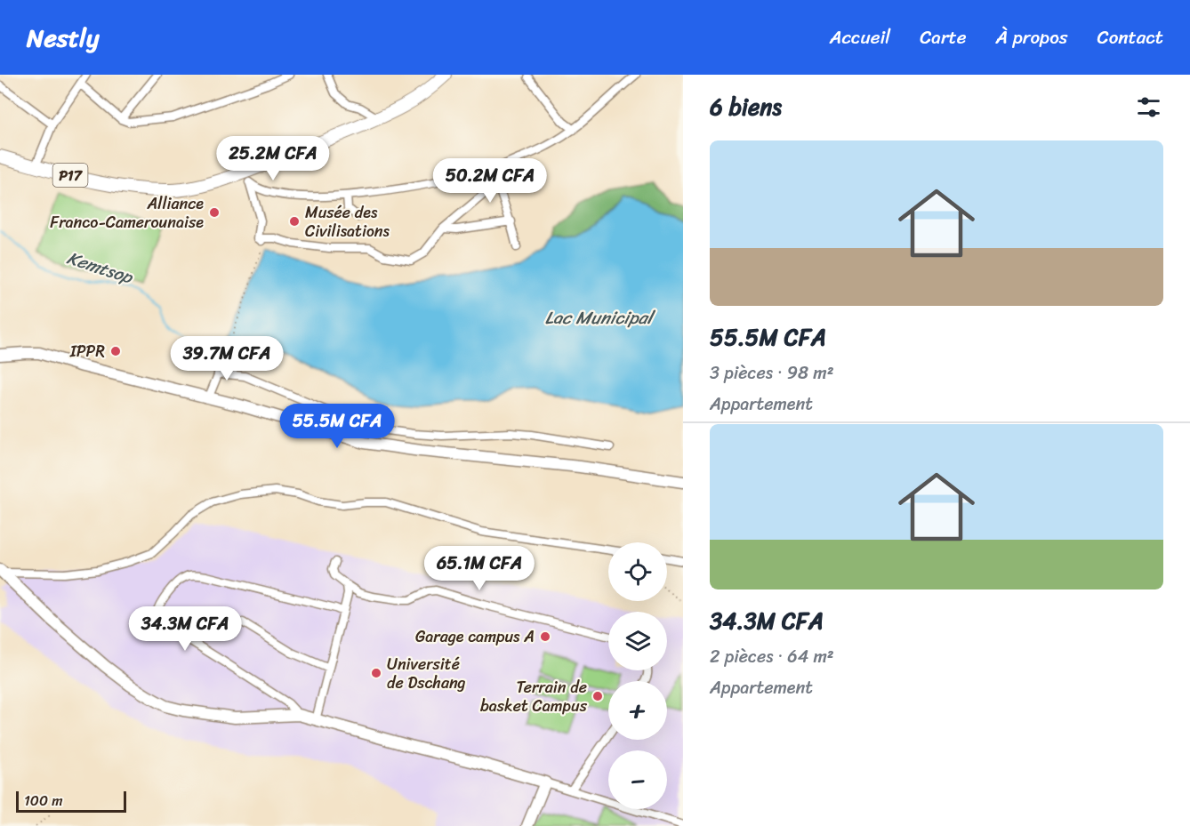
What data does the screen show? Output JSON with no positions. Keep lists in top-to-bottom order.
{
  "streets": {
    "main road": ["P17"]
  },
  "water": ["Kemtsop", "Lac Municipal"],
  "places": [
    "Alliance Franco-Camerounaise",
    "Musée des Civilisations",
    "IPPR",
    "Garage campus A",
    "Université de Dschang",
    "Terrain de basket Campus"
  ],
  "scale_bar": "100 m",
  "page": {
    "header": "Nestly",
    "nav": [
      "Accueil",
      "Carte",
      "À propos",
      "Contact"
    ],
    "heading": "6 biens",
    "price": [
      "25.2M CFA",
      "50.2M CFA",
      "39.7M CFA",
      "55.5M CFA",
      "65.1M CFA",
      "34.3M CFA"
    ],
    "list": [
      {
        "name": "55.5M CFA",
        "note": "3 pièces · 98 m² · Appartement"
      },
      {
        "name": "34.3M CFA",
        "note": "2 pièces · 64 m² · Appartement"
      }
    ],
    "map_buttons": ["+", "−"],
    "scale": "100 m"
  }
}
